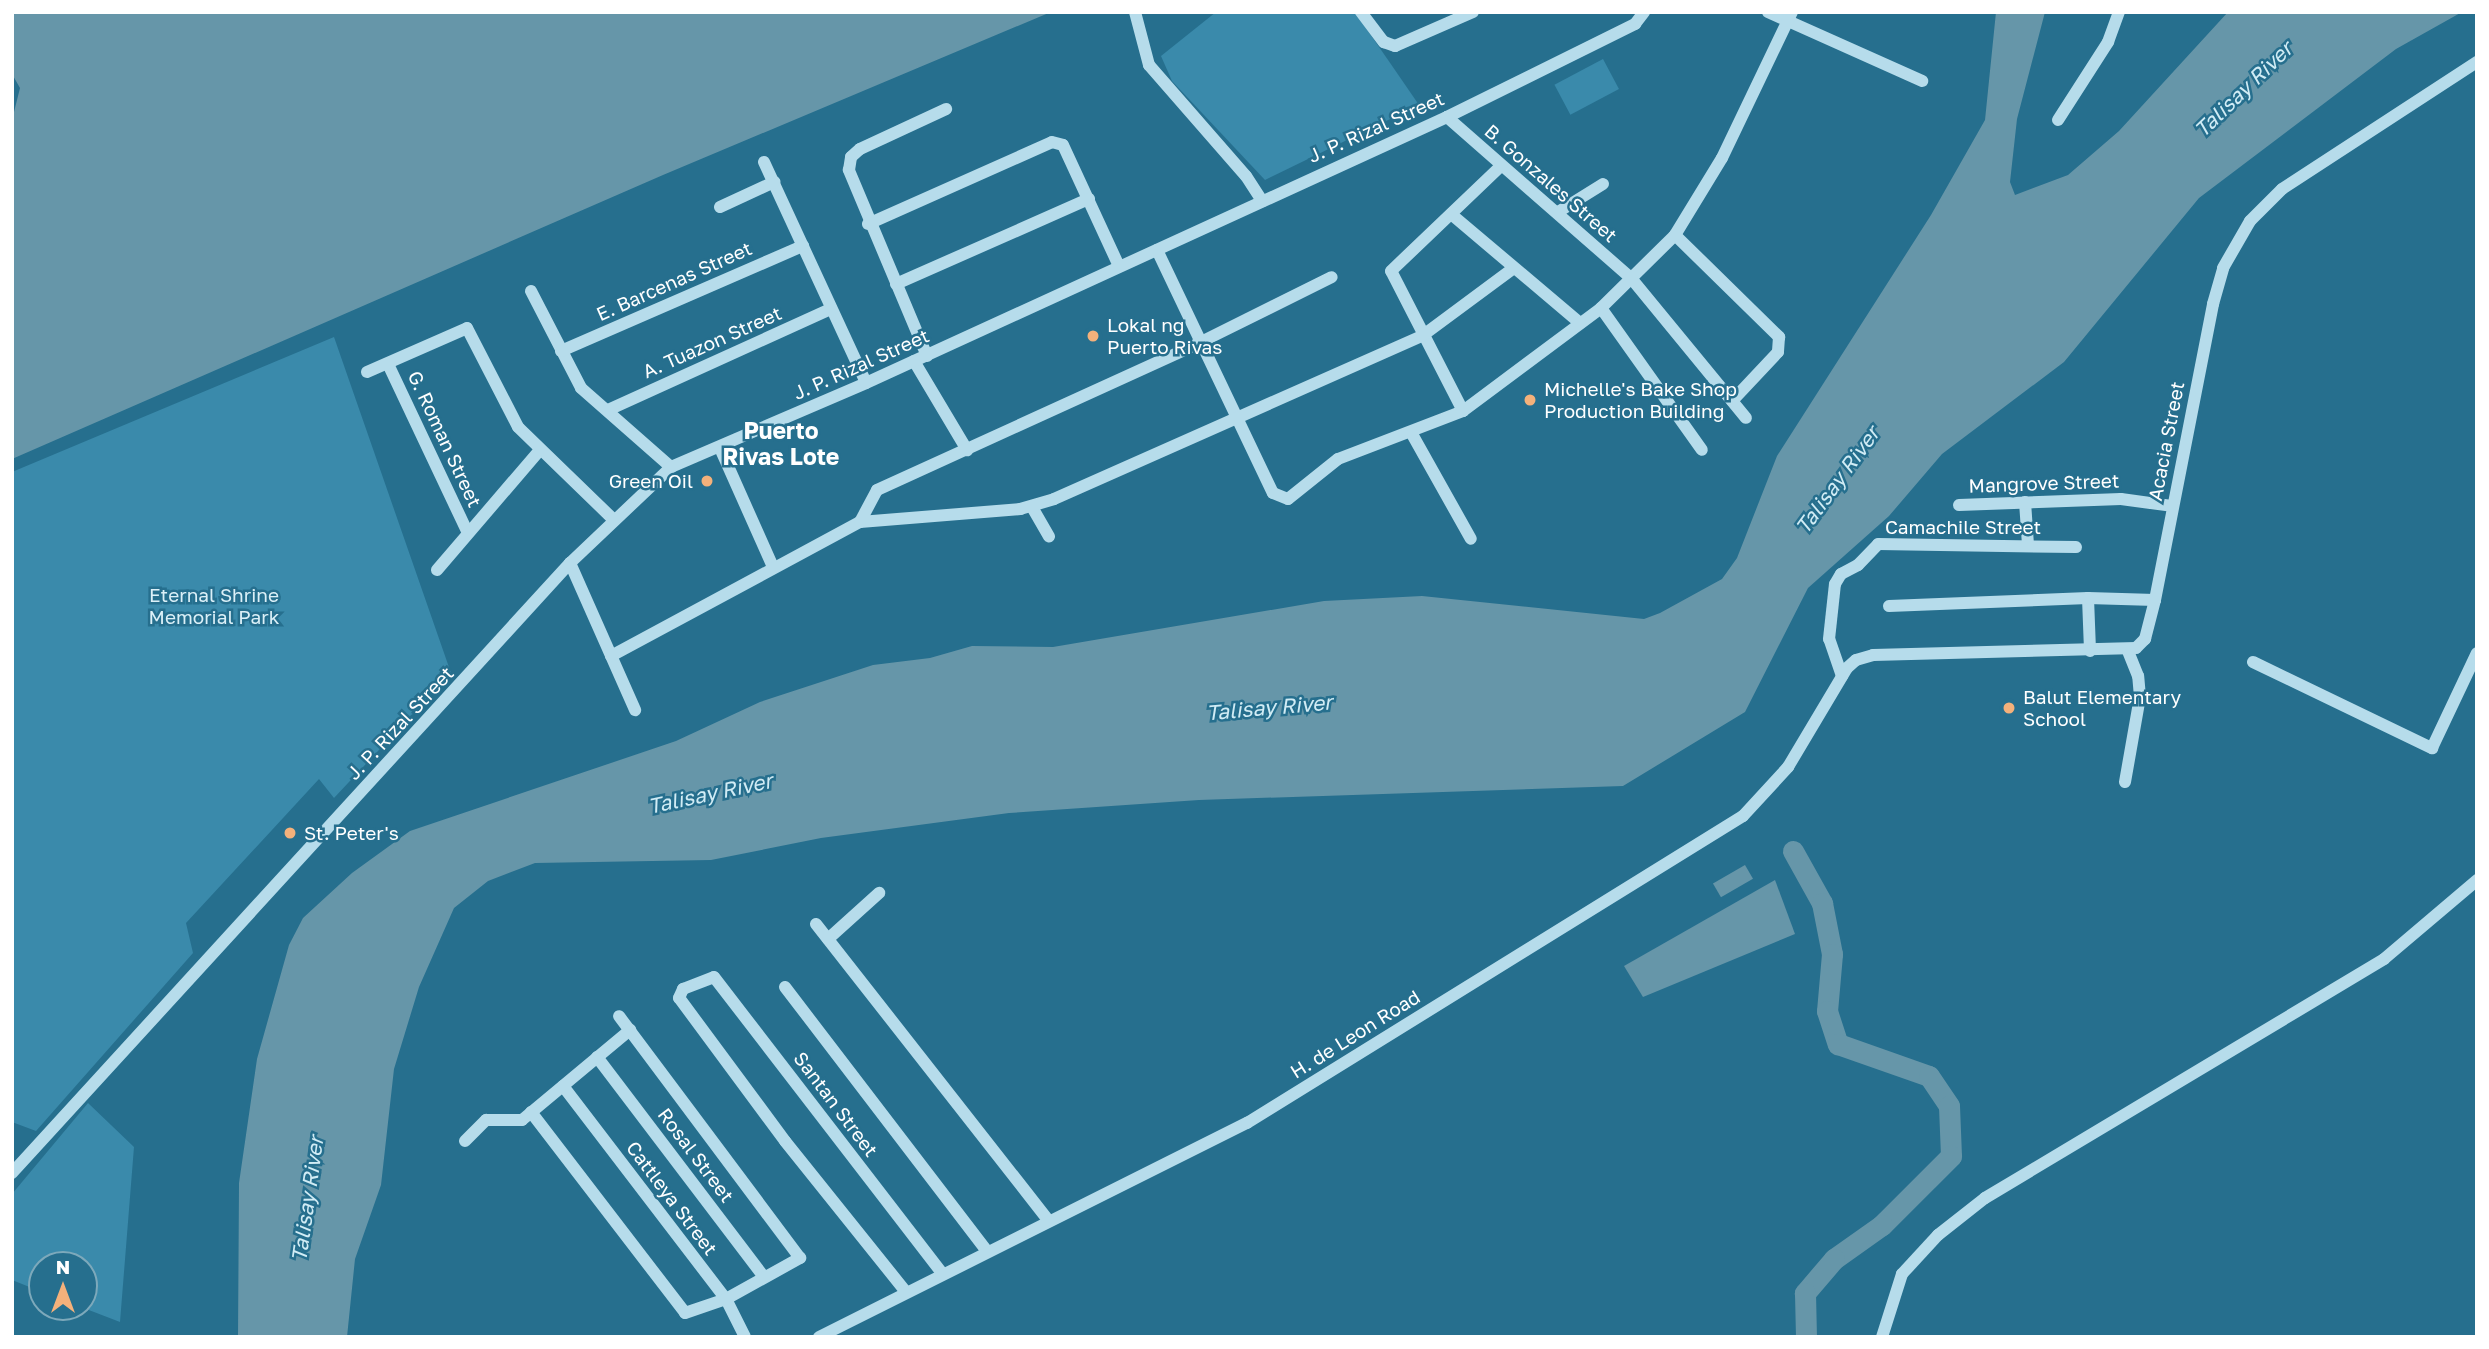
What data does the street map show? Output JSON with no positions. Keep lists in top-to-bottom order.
{
  "streets": {
    "street": [
      "J. P. Rizal Street",
      "B. Gonzales Street",
      "E. Barcenas Street",
      "A. Tuazon Street",
      "G. Roman Street",
      "Acacia Street",
      "Mangrove Street",
      "Camachile Street",
      "H. de Leon Road",
      "Santan Street",
      "Rosal Street",
      "Cattleya Street"
    ]
  },
  "crossings": [
    ["J. P. Rizal Street", "B. Gonzales Street"],
    ["Acacia Street", "Mangrove Street"],
    ["Camachile Street", "H. de Leon Road"],
    ["H. de Leon Road", "Santan Street"]
  ],
  "districts": ["Puerto Rivas Lote"],
  "water": ["Talisay River"],
  "parks": ["Eternal Shrine Memorial Park"],
  "places": [
    "Lokal ng Puerto Rivas",
    "Michelle's Bake Shop Production Building",
    "Green Oil",
    "Balut Elementary School",
    "St. Peter's"
  ],
  "north": "top"
}
